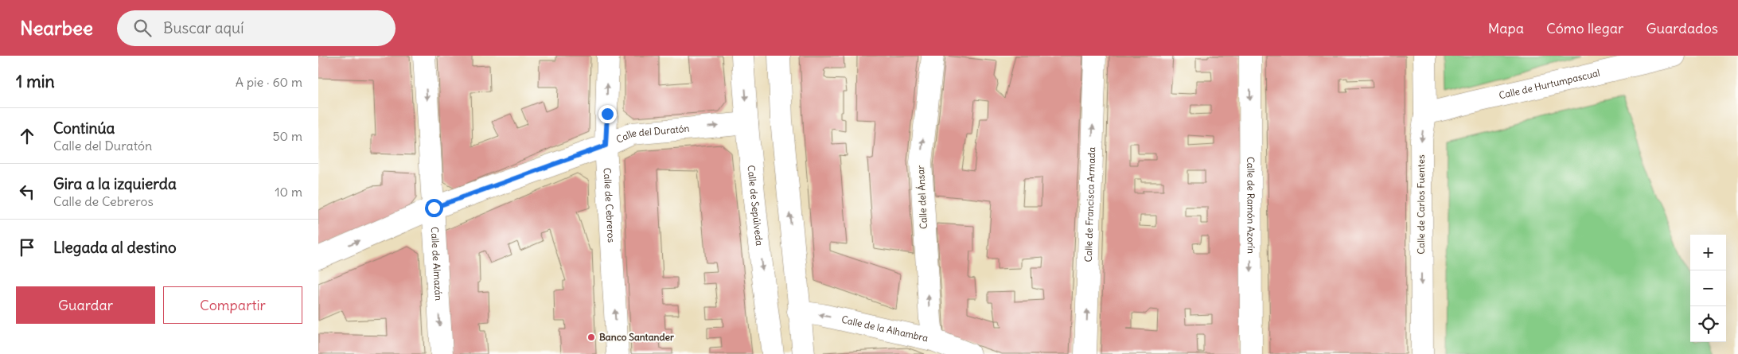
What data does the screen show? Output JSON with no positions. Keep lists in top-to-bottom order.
{
  "streets": {
    "street": [
      "Calle de Hurtumpascual",
      "Calle del Duratón",
      "Calle del Ánsar",
      "Calle de Carlos Fuentes",
      "Calle de Cebreros",
      "Calle de Sepúlveda",
      "Calle de Francisca Armada",
      "Calle de Ramón Azorín",
      "Calle de Almazán",
      "Calle de la Alhambra"
    ]
  },
  "crossings": [
    ["Calle de Hurtumpascual", "Calle de Carlos Fuentes"],
    ["Calle del Duratón", "Calle de Cebreros"],
    ["Calle del Duratón", "Calle de Sepúlveda"],
    ["Calle del Duratón", "Calle de Almazán"],
    ["Calle del Ánsar", "Calle de la Alhambra"]
  ],
  "one_way": [
    "Calle del Duratón",
    "Calle de Carlos Fuentes",
    "Calle de Francisca Armada",
    "Calle de Ramón Azorín",
    "Calle de Almazán",
    "Calle de la Alhambra"
  ],
  "places": ["Banco Santander"],
  "page": {
    "header": "Nearbee",
    "search": "Buscar aquí",
    "nav": ["Mapa", "Cómo llegar", "Guardados"],
    "heading": ["1 min", "A pie · 60 m"],
    "list": [
      ["Continúa", "Calle del Duratón", "50 m"],
      ["Gira a la izquierda", "Calle de Cebreros", "10 m"],
      "Llegada al destino"
    ],
    "map_buttons": ["+", "−"],
    "buttons": ["Guardar", "Compartir"]
  }
}
